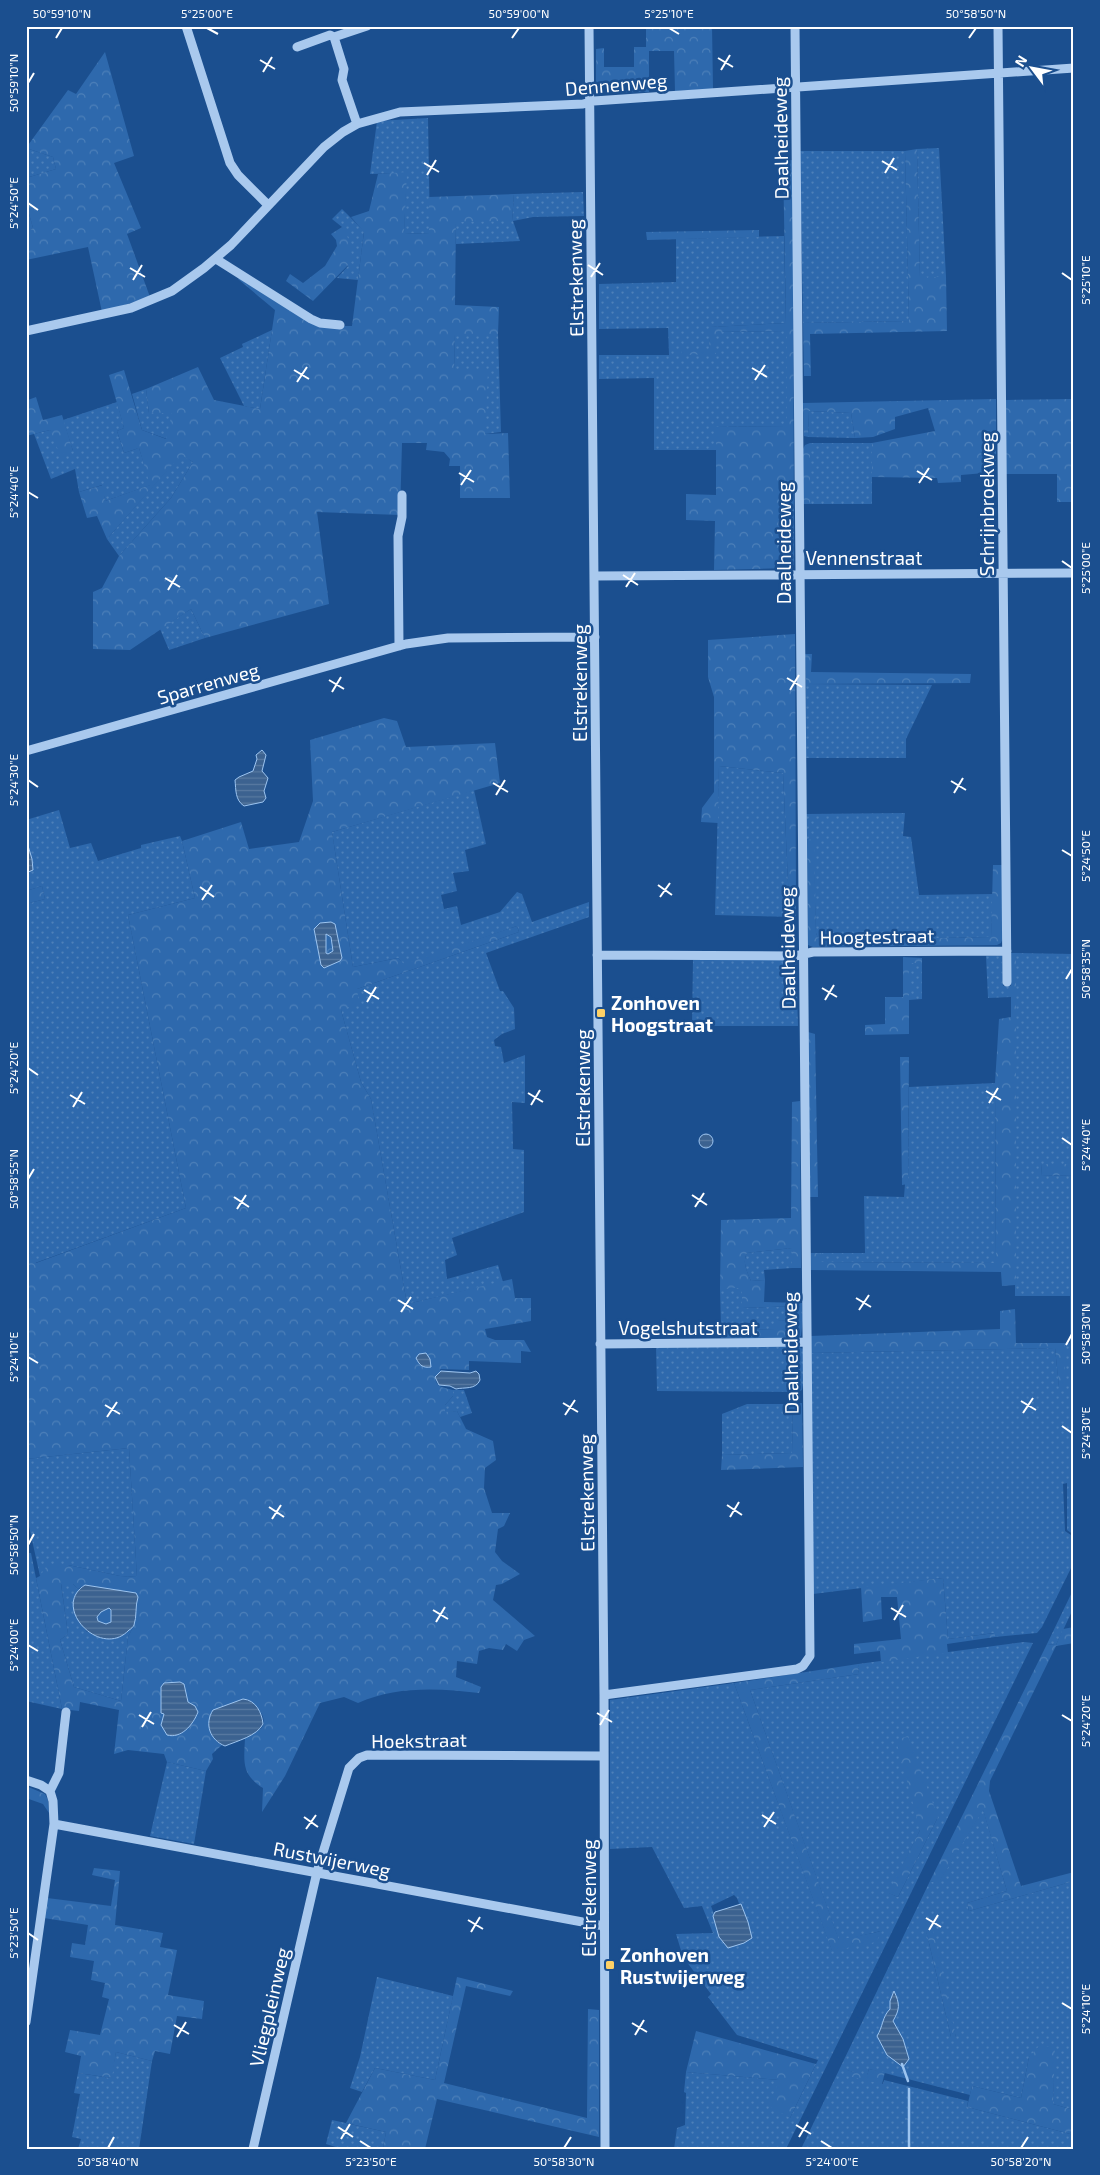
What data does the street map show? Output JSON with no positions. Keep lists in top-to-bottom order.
{
  "streets": {
    "street": [
      "Dennenweg",
      "Daalheideweg",
      "Elstrekenweg",
      "Schrijnbroekweg",
      "Vennenstraat",
      "Sparrenweg",
      "Hoogtestraat",
      "Vogelshutstraat",
      "Hoekstraat",
      "Rustwijerweg",
      "Vliegpleinweg"
    ]
  },
  "crossings": [
    ["Dennenweg", "Daalheideweg"],
    ["Dennenweg", "Elstrekenweg"],
    ["Dennenweg", "Schrijnbroekweg"],
    ["Daalheideweg", "Elstrekenweg"],
    ["Daalheideweg", "Vennenstraat"],
    ["Daalheideweg", "Hoogtestraat"],
    ["Daalheideweg", "Vogelshutstraat"],
    ["Elstrekenweg", "Vennenstraat"],
    ["Elstrekenweg", "Sparrenweg"],
    ["Elstrekenweg", "Hoogtestraat"],
    ["Elstrekenweg", "Vogelshutstraat"],
    ["Elstrekenweg", "Hoekstraat"],
    ["Elstrekenweg", "Rustwijerweg"],
    ["Schrijnbroekweg", "Vennenstraat"],
    ["Schrijnbroekweg", "Hoogtestraat"],
    ["Hoekstraat", "Rustwijerweg"],
    ["Hoekstraat", "Vliegpleinweg"],
    ["Rustwijerweg", "Vliegpleinweg"]
  ],
  "places": {
    "transit": ["Zonhoven Hoogstraat", "Zonhoven Rustwijerweg"]
  },
  "north": "top left",
  "coordinates": [
    "50°59'10\"N",
    "5°25'00\"E",
    "50°59'00\"N",
    "5°25'10\"E",
    "50°58'50\"N",
    "5°24'50\"E",
    "5°24'40\"E",
    "5°24'30\"E",
    "50°58'35\"N",
    "5°24'20\"E",
    "50°58'55\"N",
    "50°58'30\"N",
    "5°24'10\"E",
    "5°24'00\"E",
    "5°23'50\"E",
    "50°58'40\"N",
    "50°58'20\"N"
  ]
}
